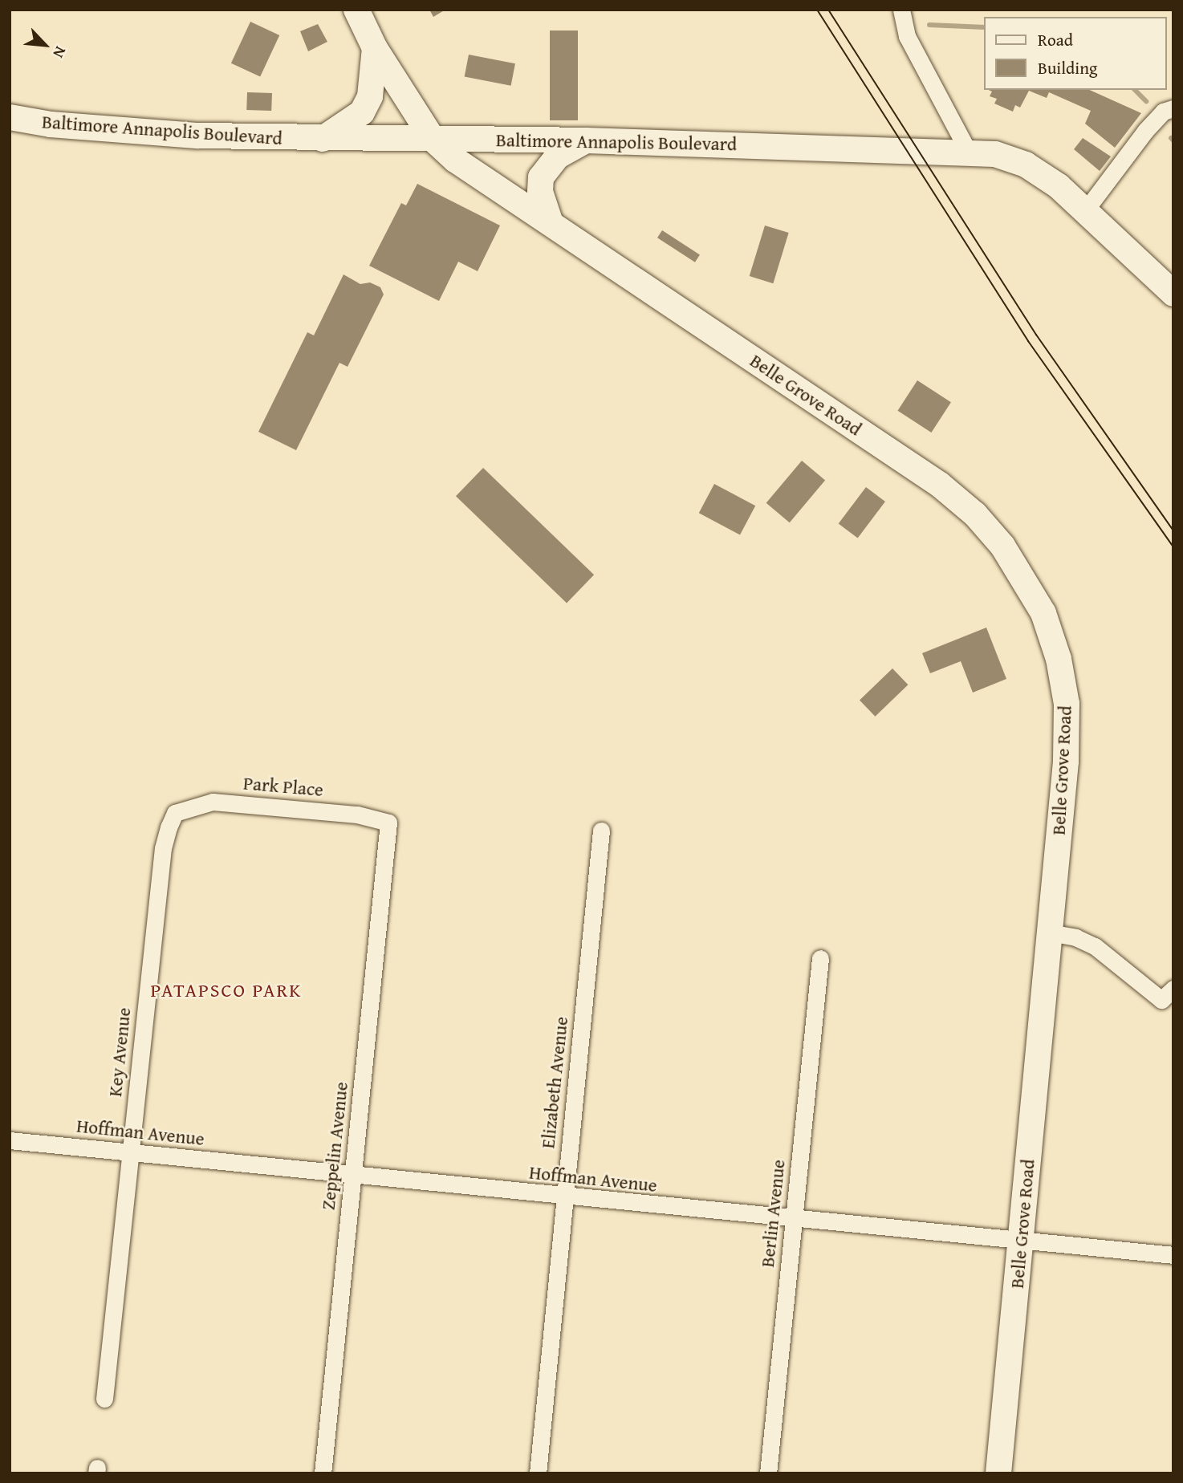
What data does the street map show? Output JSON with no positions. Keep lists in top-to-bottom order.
{
  "streets": {
    "main road": ["Baltimore Annapolis Boulevard", "Belle Grove Road"],
    "street": [
      "Park Place",
      "Key Avenue",
      "Elizabeth Avenue",
      "Hoffman Avenue",
      "Zeppelin Avenue",
      "Berlin Avenue"
    ]
  },
  "crossings": [
    ["Baltimore Annapolis Boulevard", "Belle Grove Road"],
    ["Belle Grove Road", "Hoffman Avenue"],
    ["Park Place", "Key Avenue"],
    ["Park Place", "Zeppelin Avenue"],
    ["Key Avenue", "Hoffman Avenue"],
    ["Elizabeth Avenue", "Hoffman Avenue"],
    ["Hoffman Avenue", "Zeppelin Avenue"],
    ["Hoffman Avenue", "Berlin Avenue"]
  ],
  "districts": ["PATAPSCO PARK"],
  "legend": ["Road", "Building"],
  "north": "bottom right"
}
